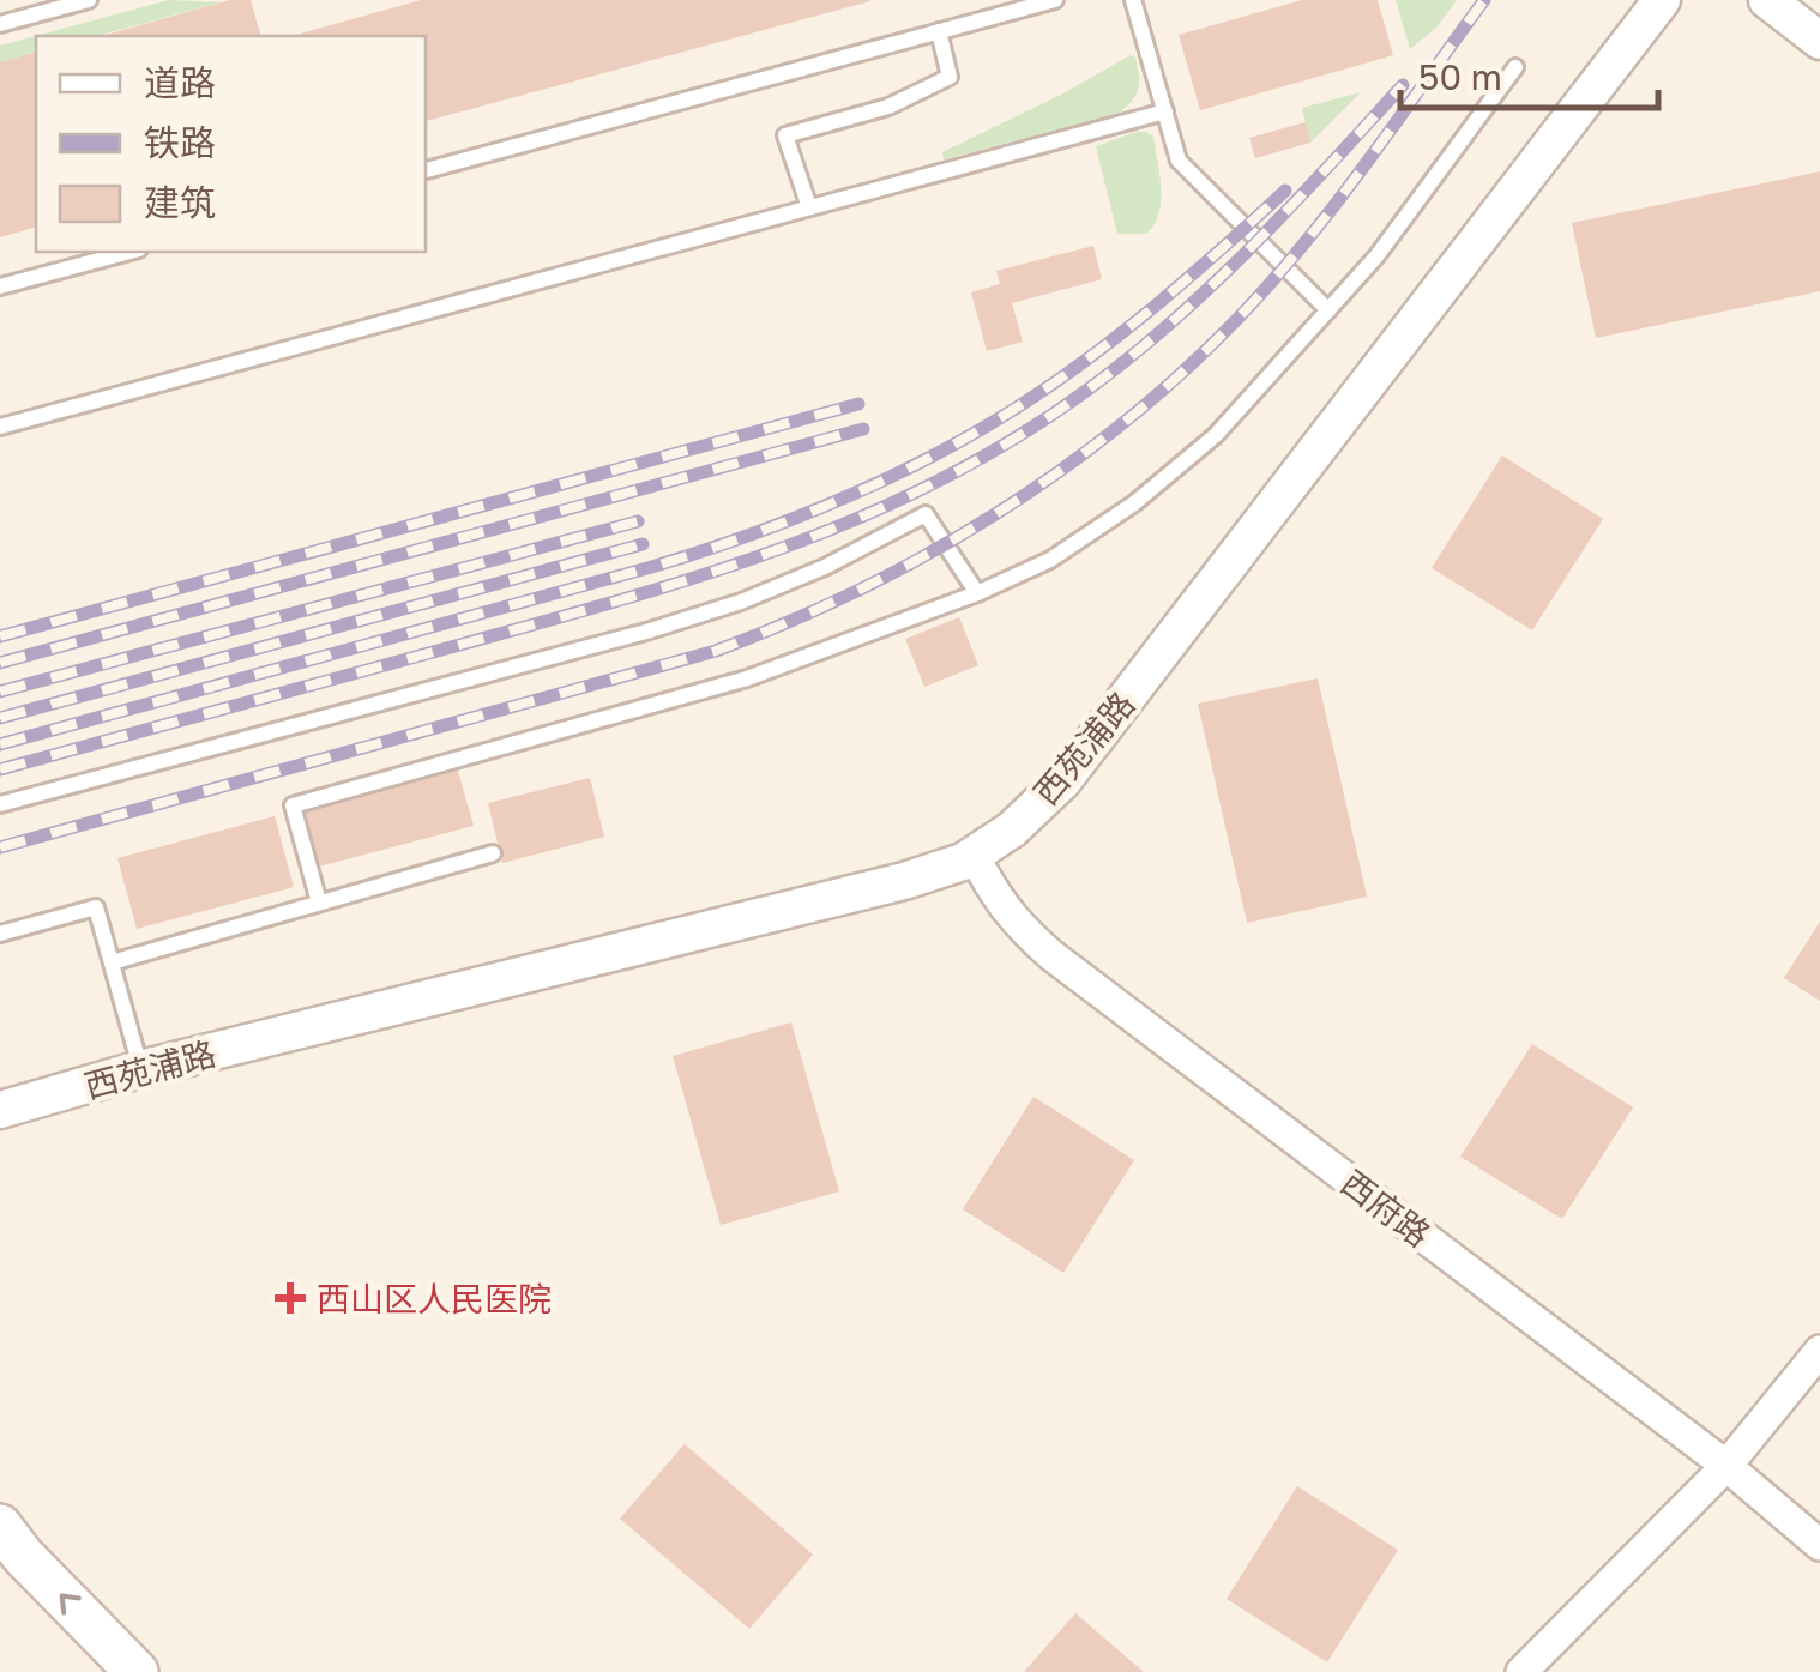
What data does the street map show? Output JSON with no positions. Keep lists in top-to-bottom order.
{
  "streets": {
    "street": ["西苑浦路", "西府路"]
  },
  "crossings": [
    ["西苑浦路", "西府路"]
  ],
  "places": {
    "health": ["西山区人民医院"]
  },
  "legend": ["道路", "铁路", "建筑"],
  "scale_bar": "50 m"
}
